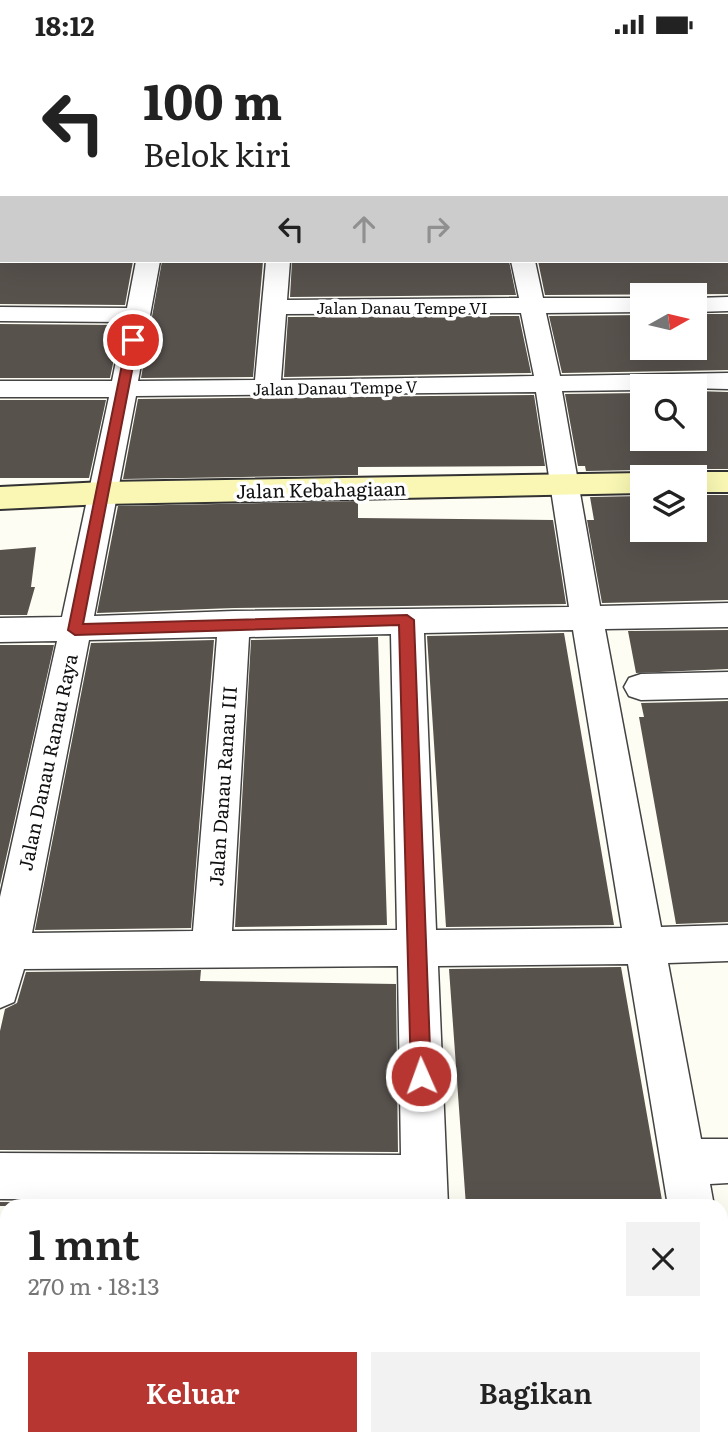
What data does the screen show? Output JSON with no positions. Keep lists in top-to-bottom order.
{
  "streets": {
    "street": [
      "Jalan Danau Tempe VI",
      "Jalan Danau Tempe V",
      "Jalan Kebahagiaan",
      "Jalan Danau Ranau Raya",
      "Jalan Danau Ranau III"
    ]
  },
  "crossings": [
    ["Jalan Danau Tempe V", "Jalan Danau Ranau Raya"],
    ["Jalan Kebahagiaan", "Jalan Danau Ranau Raya"]
  ],
  "north": "right",
  "page": {
    "status": "18:12",
    "turn": ["100 m", "Belok kiri"],
    "heading": ["1 mnt", "270 m · 18:13"],
    "buttons": ["Keluar", "Bagikan"]
  }
}
